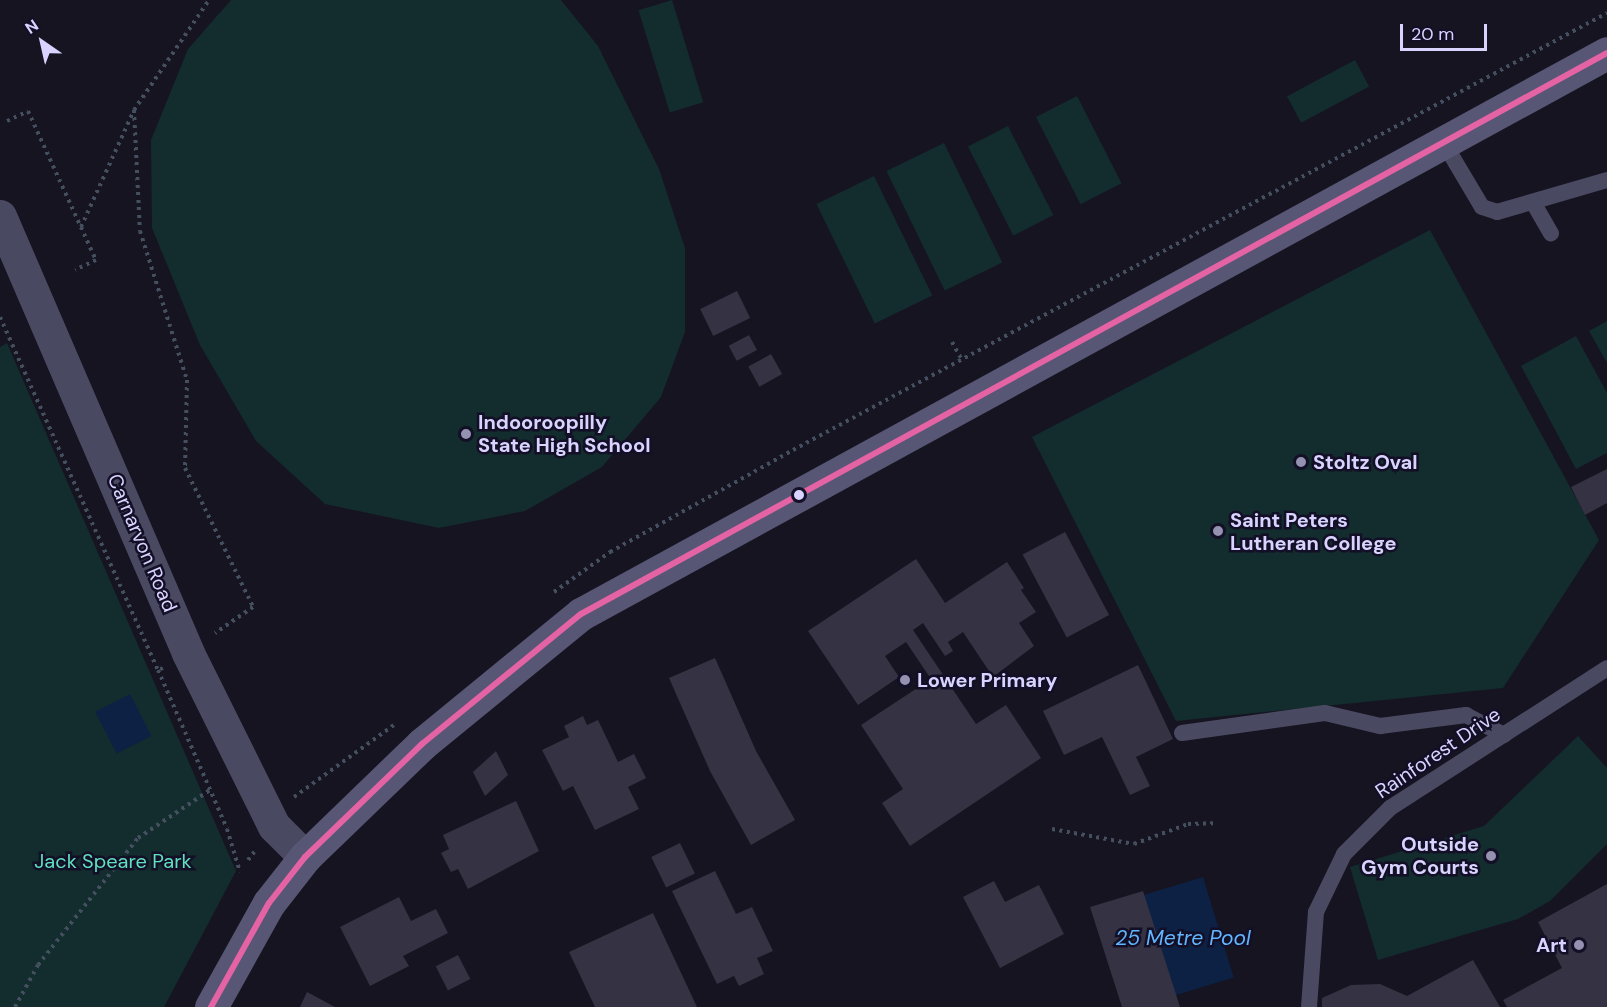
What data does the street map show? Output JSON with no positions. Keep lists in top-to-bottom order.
{
  "streets": {
    "street": ["Carnarvon Road"],
    "lane": ["Rainforest Drive"]
  },
  "water": ["25 Metre Pool"],
  "parks": ["Jack Speare Park"],
  "places": [
    "Indooroopilly State High School",
    "Stoltz Oval",
    "Saint Peters Lutheran College",
    "Lower Primary",
    "Outside Gym Courts",
    "Art"
  ],
  "scale_bar": "20 m",
  "north": "top left"
}
